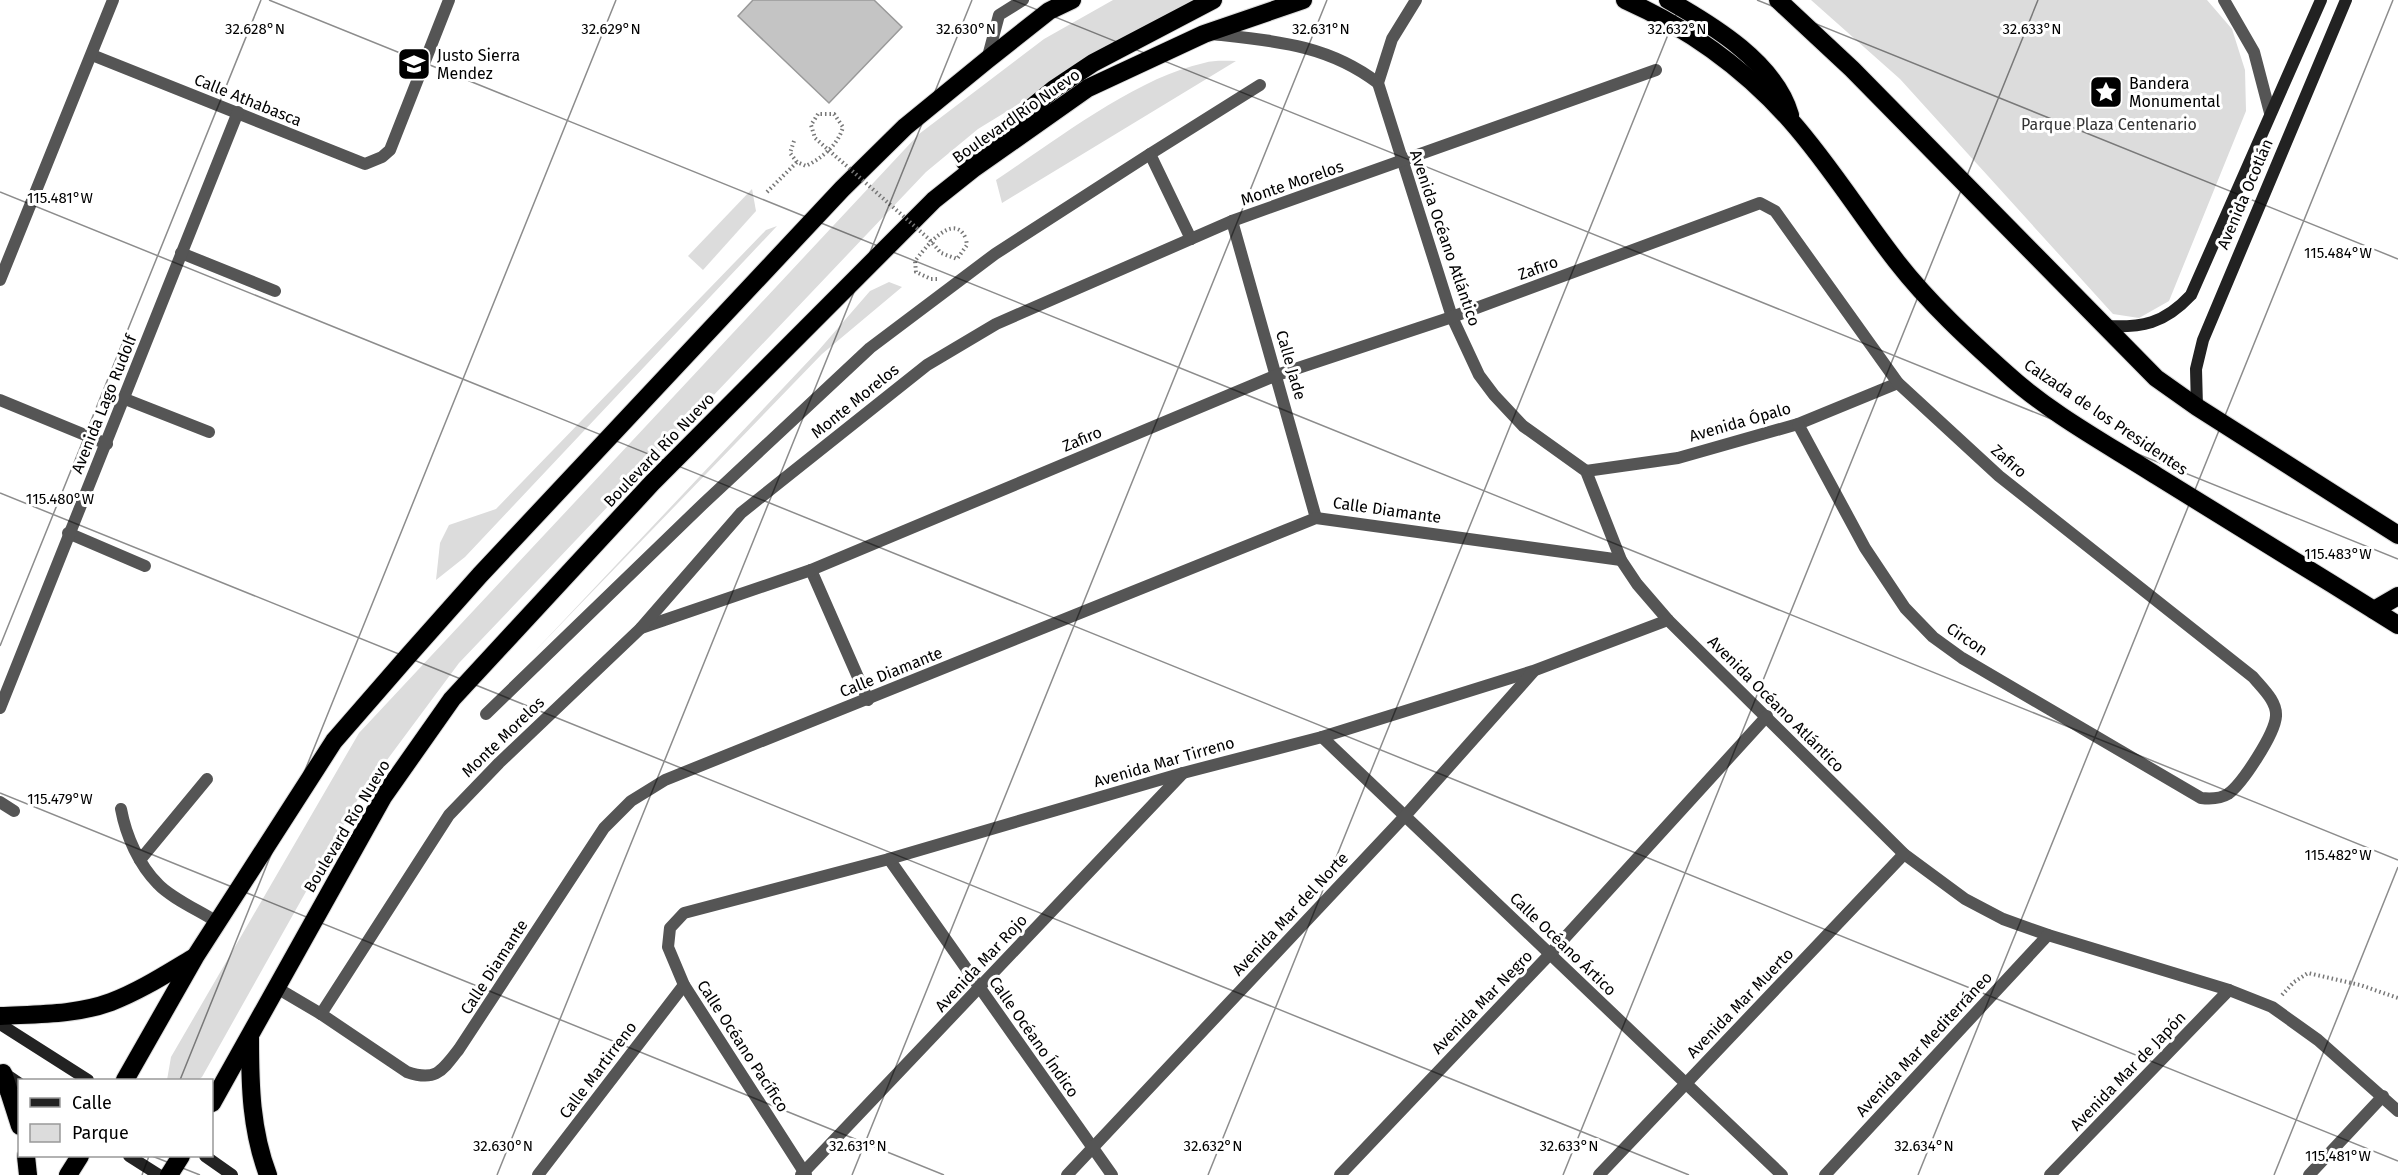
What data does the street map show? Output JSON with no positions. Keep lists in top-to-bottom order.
{
  "streets": {
    "highway": ["Boulevard Río Nuevo", "Calzada de los Presidentes"],
    "main road": ["Avenida Ocotlán"],
    "street": [
      "Calle Athabasca",
      "Monte Morelos",
      "Avenida Océano Atlántico",
      "Zafiro",
      "Calle Jade",
      "Avenida Lago Rudolf",
      "Avenida Ópalo",
      "Calle Diamante",
      "Circon",
      "Avenida Mar Tirreno",
      "Avenida Mar del Norte",
      "Calle Océano Ártico",
      "Avenida Mar Rojo",
      "Avenida Mar Negro",
      "Avenida Mar Muerto",
      "Calle Océano Índico",
      "Avenida Mar Mediterráneo",
      "Calle Océano Pacífico",
      "Calle Martirreno",
      "Avenida Mar de Japón"
    ]
  },
  "crossings": [
    ["Calle Athabasca", "Avenida Lago Rudolf"],
    ["Monte Morelos", "Avenida Océano Atlántico"],
    ["Monte Morelos", "Zafiro"],
    ["Monte Morelos", "Calle Jade"],
    ["Monte Morelos", "Calle Diamante"],
    ["Avenida Océano Atlántico", "Zafiro"],
    ["Avenida Océano Atlántico", "Avenida Ópalo"],
    ["Avenida Océano Atlántico", "Calle Diamante"],
    ["Avenida Océano Atlántico", "Avenida Mar Tirreno"],
    ["Avenida Océano Atlántico", "Avenida Mar Negro"],
    ["Avenida Océano Atlántico", "Avenida Mar Muerto"],
    ["Avenida Océano Atlántico", "Avenida Mar Mediterráneo"],
    ["Avenida Océano Atlántico", "Avenida Mar de Japón"],
    ["Zafiro", "Calle Jade"],
    ["Zafiro", "Avenida Ópalo"],
    ["Zafiro", "Circon"],
    ["Calle Jade", "Calle Diamante"],
    ["Avenida Ópalo", "Circon"],
    ["Avenida Mar Tirreno", "Avenida Mar del Norte"],
    ["Avenida Mar Tirreno", "Calle Océano Ártico"],
    ["Avenida Mar Tirreno", "Avenida Mar Rojo"],
    ["Avenida Mar Tirreno", "Calle Océano Índico"],
    ["Avenida Mar Tirreno", "Calle Océano Pacífico"],
    ["Avenida Mar del Norte", "Calle Océano Ártico"],
    ["Avenida Mar del Norte", "Calle Océano Índico"],
    ["Calle Océano Ártico", "Avenida Mar Negro"],
    ["Calle Océano Ártico", "Avenida Mar Muerto"],
    ["Avenida Mar Rojo", "Calle Océano Índico"],
    ["Avenida Mar Rojo", "Calle Océano Pacífico"],
    ["Calle Océano Pacífico", "Calle Martirreno"]
  ],
  "parks": ["Parque Plaza Centenario"],
  "places": {
    "school or university": ["Justo Sierra Mendez"],
    "place": ["Bandera Monumental"]
  },
  "legend": ["Calle", "Parque"],
  "coordinates": [
    "32.628°N",
    "32.629°N",
    "32.630°N",
    "32.631°N",
    "32.632°N",
    "32.633°N",
    "115.481°W",
    "115.484°W",
    "115.480°W",
    "115.483°W",
    "115.479°W",
    "115.482°W",
    "32.634°N"
  ]
}
